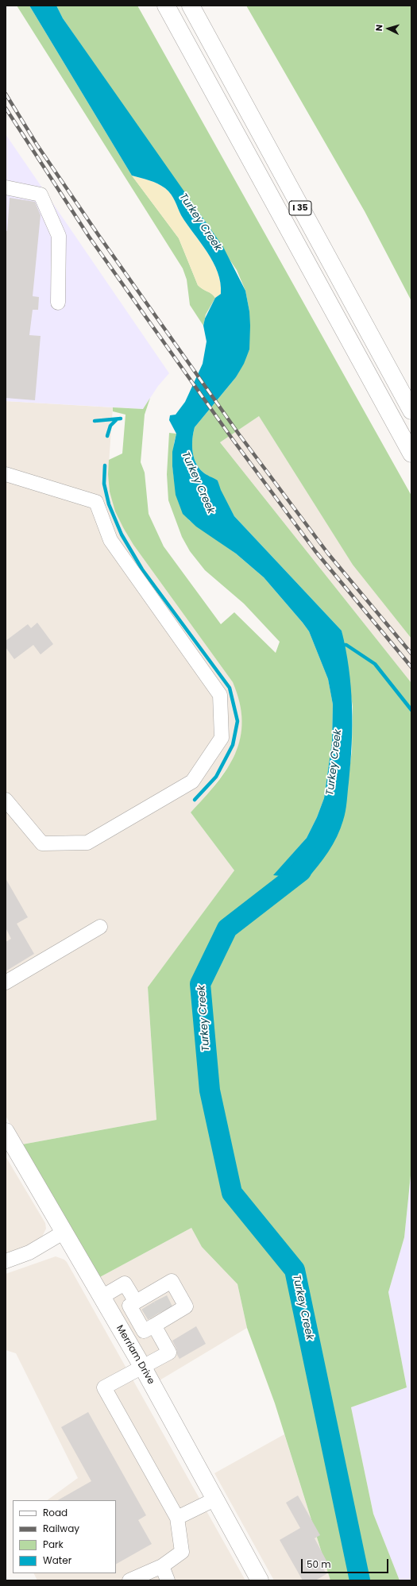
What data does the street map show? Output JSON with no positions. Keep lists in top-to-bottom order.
{
  "streets": {
    "main road": ["I 35", "Merriam Drive"]
  },
  "water": ["Turkey Creek"],
  "legend": [
    "Road",
    "Railway",
    "Park",
    "Water"
  ],
  "scale_bar": "50 m",
  "north": "left"
}
